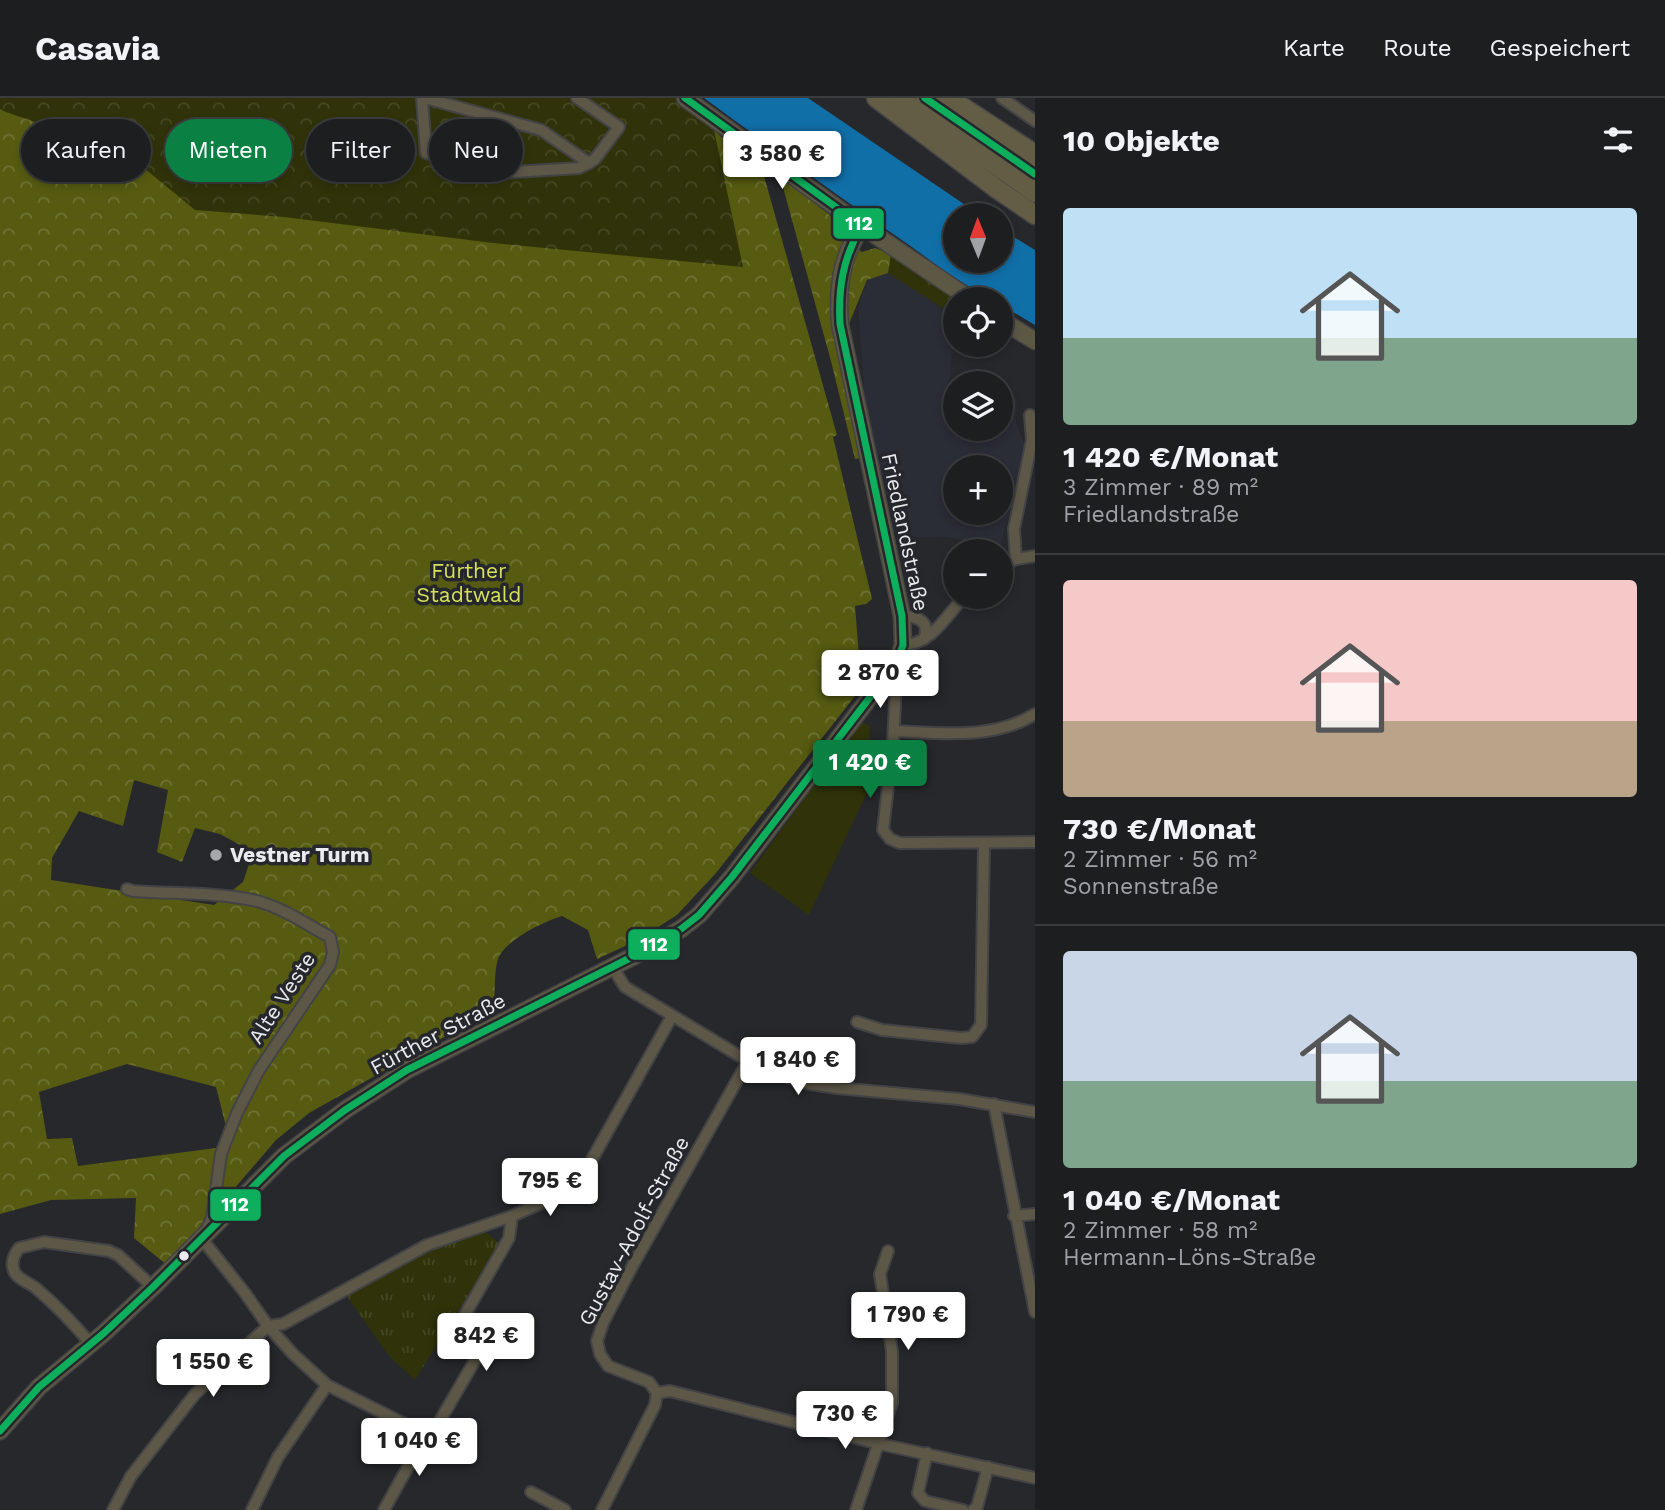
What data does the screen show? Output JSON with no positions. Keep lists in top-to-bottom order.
{
  "streets": {
    "main road": ["Friedlandstraße", "Fürther Straße"],
    "street": ["Alte Veste", "Gustav-Adolf-Straße"]
  },
  "crossings": [
    ["Friedlandstraße", "Fürther Straße"],
    ["Alte Veste", "Fürther Straße"]
  ],
  "parks": ["Fürther Stadtwald"],
  "places": ["Vestner Turm"],
  "lines": ["transit line 112"],
  "north": "top",
  "page": {
    "header": "Casavia",
    "nav": ["Karte", "Route", "Gespeichert"],
    "heading": "10 Objekte",
    "chip": [
      "Kaufen",
      "Mieten",
      "Filter",
      "Neu"
    ],
    "price": [
      "3 580 €",
      "2 870 €",
      "1 420 €",
      "1 840 €",
      "795 €",
      "1 790 €",
      "842 €",
      "1 550 €",
      "730 €",
      "1 040 €"
    ],
    "list": [
      {
        "name": "1 420 €/Monat",
        "note": "3 Zimmer · 89 m² · Friedlandstraße"
      },
      {
        "name": "730 €/Monat",
        "note": "2 Zimmer · 56 m² · Sonnenstraße"
      },
      {
        "name": "1 040 €/Monat",
        "note": "2 Zimmer · 58 m² · Hermann-Löns-Straße"
      }
    ],
    "map_buttons": ["+", "−"]
  }
}
